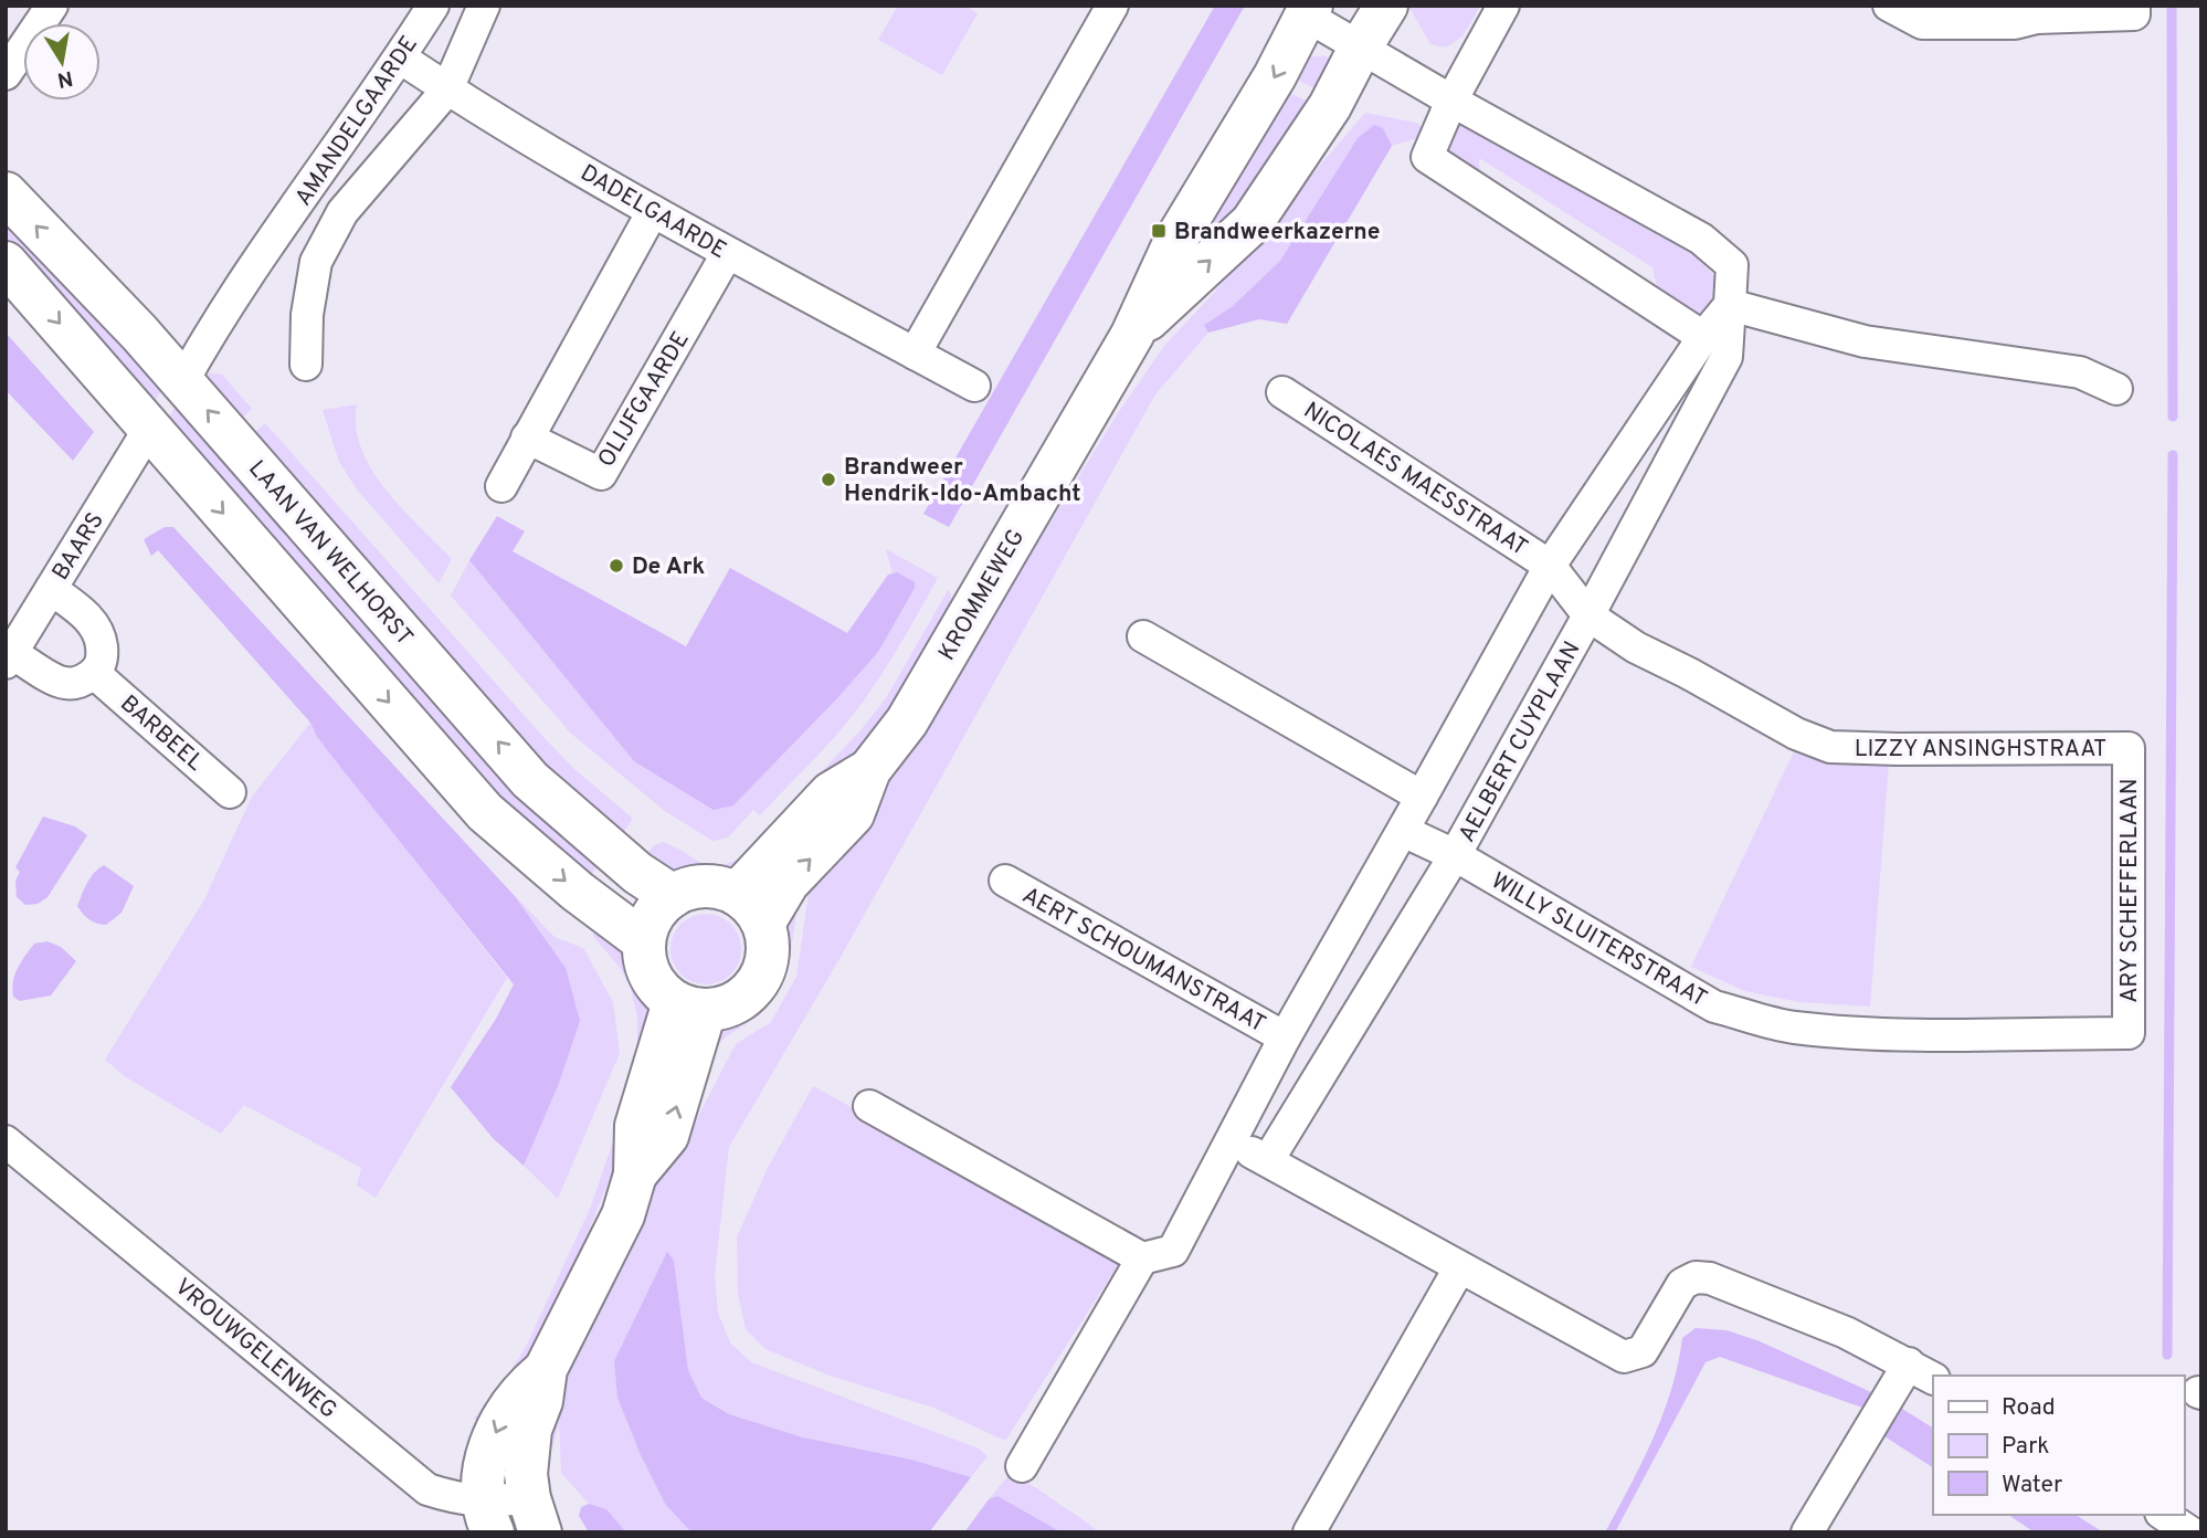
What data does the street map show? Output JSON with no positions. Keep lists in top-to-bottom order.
{
  "streets": {
    "main road": ["LAAN VAN WELHORST", "KROMMEWEG"],
    "street": [
      "AMANDELGAARDE",
      "DADELGAARDE",
      "OLIJFGAARDE",
      "NICOLAES MAESSTRAAT",
      "BAARS",
      "BARBEEL",
      "AELBERT CUYPLAAN",
      "LIZZY ANSINGHSTRAAT",
      "ARY SCHEFFERLAAN",
      "WILLY SLUITERSTRAAT",
      "AERT SCHOUMANSTRAAT",
      "VROUWGELENWEG"
    ]
  },
  "crossings": [
    ["AMANDELGAARDE", "DADELGAARDE"],
    ["AMANDELGAARDE", "LAAN VAN WELHORST"],
    ["DADELGAARDE", "OLIJFGAARDE"],
    ["NICOLAES MAESSTRAAT", "AELBERT CUYPLAAN"],
    ["NICOLAES MAESSTRAAT", "LIZZY ANSINGHSTRAAT"],
    ["LAAN VAN WELHORST", "KROMMEWEG"],
    ["KROMMEWEG", "AELBERT CUYPLAAN"],
    ["AELBERT CUYPLAAN", "LIZZY ANSINGHSTRAAT"],
    ["AELBERT CUYPLAAN", "WILLY SLUITERSTRAAT"],
    ["LIZZY ANSINGHSTRAAT", "ARY SCHEFFERLAAN"],
    ["ARY SCHEFFERLAAN", "WILLY SLUITERSTRAAT"]
  ],
  "places": {
    "transit": ["Brandweerkazerne"],
    "other": ["Brandweer Hendrik-Ido-Ambacht", "De Ark"]
  },
  "legend": ["Road", "Park", "Water"],
  "north": "bottom"
}
